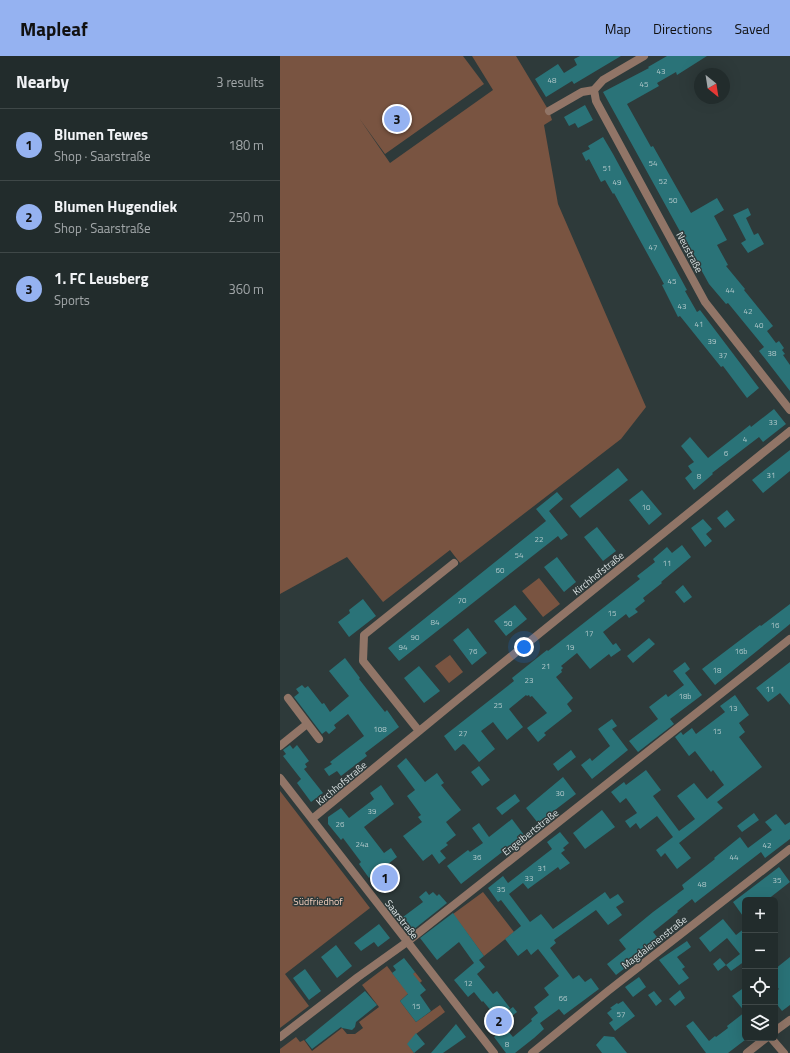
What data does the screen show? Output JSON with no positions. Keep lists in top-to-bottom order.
{
  "streets": {
    "street": [
      "Neustraße",
      "Kirchhofstraße",
      "Engelbertstraße",
      "Saarstraße",
      "Magdalenenstraße"
    ]
  },
  "crossings": [
    ["Kirchhofstraße", "Saarstraße"],
    ["Engelbertstraße", "Saarstraße"]
  ],
  "parks": ["Südfriedhof"],
  "house_numbers": [
    "43",
    "48",
    "45",
    "54",
    "51",
    "52",
    "49",
    "50",
    "47",
    "45",
    "44",
    "43",
    "42",
    "41",
    "40",
    "39",
    "38",
    "37",
    "33",
    "4",
    "6",
    "31",
    "8",
    "10",
    "22",
    "54",
    "11",
    "60",
    "70",
    "15",
    "84",
    "50",
    "16",
    "17",
    "90",
    "94",
    "19",
    "76",
    "16b",
    "21",
    "18",
    "23",
    "11",
    "18b",
    "25",
    "13",
    "108",
    "15",
    "27",
    "30",
    "39",
    "26",
    "24a",
    "42",
    "36",
    "44",
    "31",
    "33",
    "35",
    "48",
    "35",
    "12",
    "66",
    "15",
    "57",
    "8"
  ],
  "north": "bottom right",
  "page": {
    "header": "Mapleaf",
    "nav": ["Map", "Directions", "Saved"],
    "heading": ["Nearby", "3 results"],
    "pins": ["3", "1", "2"],
    "list": [
      {
        "mark": "1",
        "name": "Blumen Tewes",
        "note": "Shop · Saarstraße",
        "value": "180 m"
      },
      {
        "mark": "2",
        "name": "Blumen Hugendiek",
        "note": "Shop · Saarstraße",
        "value": "250 m"
      },
      {
        "mark": "3",
        "name": "1. FC Leusberg",
        "note": "Sports",
        "value": "360 m"
      }
    ],
    "map_buttons": ["+", "−"]
  }
}
